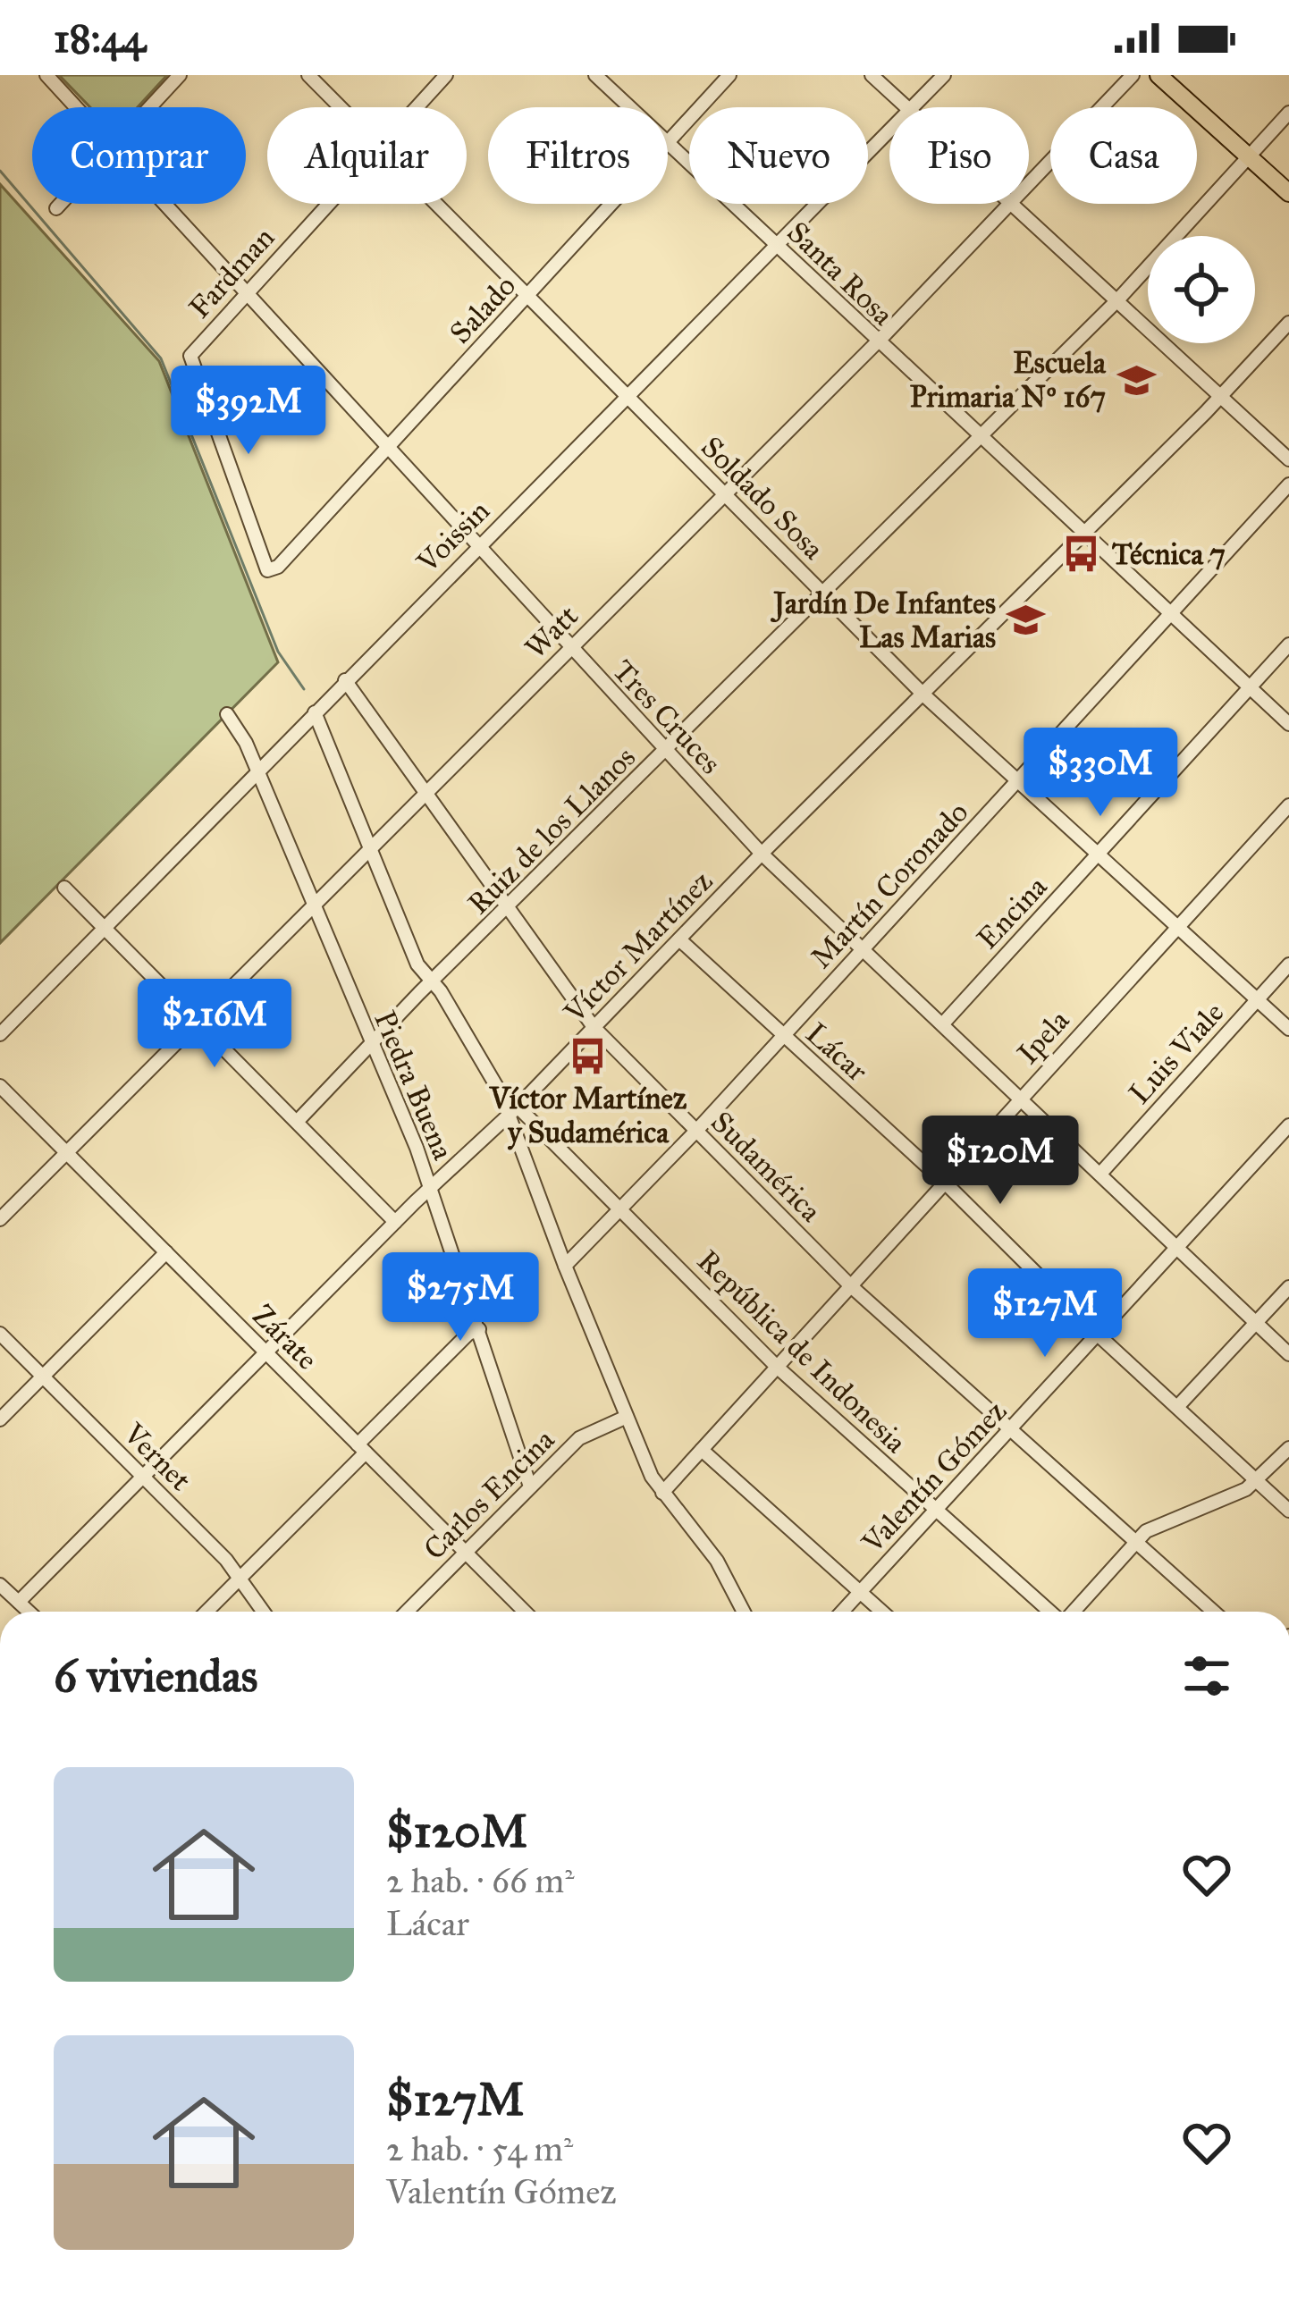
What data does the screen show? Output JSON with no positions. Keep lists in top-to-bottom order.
{
  "streets": {
    "street": [
      "Fardman",
      "Santa Rosa",
      "Salado",
      "Soldado Sosa",
      "Voissin",
      "Watt",
      "Tres Cruces",
      "Ruiz de los Llanos",
      "Martín Coronado",
      "Encina",
      "Víctor Martínez",
      "Ipela",
      "Lácar",
      "Luis Viale",
      "Piedra Buena",
      "Sudamérica",
      "Zárate",
      "República de Indonesia",
      "Vernet",
      "Valentín Gómez",
      "Carlos Encina"
    ]
  },
  "crossings": [
    ["Fardman", "Salado"],
    ["Fardman", "Tres Cruces"],
    ["Santa Rosa", "Voissin"],
    ["Santa Rosa", "Watt"],
    ["Santa Rosa", "Ruiz de los Llanos"],
    ["Santa Rosa", "Martín Coronado"],
    ["Santa Rosa", "Encina"],
    ["Santa Rosa", "Víctor Martínez"],
    ["Salado", "Soldado Sosa"],
    ["Salado", "Tres Cruces"],
    ["Soldado Sosa", "Voissin"],
    ["Soldado Sosa", "Watt"],
    ["Soldado Sosa", "Ruiz de los Llanos"],
    ["Soldado Sosa", "Martín Coronado"],
    ["Soldado Sosa", "Encina"],
    ["Soldado Sosa", "Víctor Martínez"],
    ["Soldado Sosa", "Ipela"],
    ["Soldado Sosa", "Luis Viale"],
    ["Voissin", "Tres Cruces"],
    ["Voissin", "Piedra Buena"],
    ["Voissin", "Sudamérica"],
    ["Watt", "Tres Cruces"],
    ["Watt", "Piedra Buena"],
    ["Watt", "Sudamérica"],
    ["Watt", "Zárate"],
    ["Tres Cruces", "Ruiz de los Llanos"],
    ["Tres Cruces", "Martín Coronado"],
    ["Tres Cruces", "Encina"],
    ["Tres Cruces", "Víctor Martínez"],
    ["Tres Cruces", "Ipela"],
    ["Tres Cruces", "Luis Viale"],
    ["Tres Cruces", "Valentín Gómez"],
    ["Ruiz de los Llanos", "Piedra Buena"],
    ["Ruiz de los Llanos", "Sudamérica"],
    ["Martín Coronado", "Lácar"],
    ["Martín Coronado", "Sudamérica"],
    ["Martín Coronado", "República de Indonesia"],
    ["Víctor Martínez", "Lácar"],
    ["Víctor Martínez", "Piedra Buena"],
    ["Víctor Martínez", "Sudamérica"],
    ["Víctor Martínez", "Zárate"],
    ["Víctor Martínez", "República de Indonesia"],
    ["Víctor Martínez", "Vernet"],
    ["Ipela", "Lácar"],
    ["Ipela", "Sudamérica"],
    ["Ipela", "República de Indonesia"],
    ["Lácar", "Valentín Gómez"],
    ["Piedra Buena", "Carlos Encina"],
    ["Sudamérica", "Valentín Gómez"],
    ["Zárate", "Carlos Encina"],
    ["República de Indonesia", "Valentín Gómez"]
  ],
  "places": {
    "school or university": ["Escuela Primaria Nº 167", "Jardín De Infantes Las Marias"],
    "bus stop": ["Técnica 7", "Víctor Martínez y Sudamérica"]
  },
  "page": {
    "status": "18:44",
    "chip": [
      "Comprar",
      "Alquilar",
      "Filtros",
      "Nuevo",
      "Piso",
      "Casa"
    ],
    "price": [
      "$392M",
      "$330M",
      "$216M",
      "$120M",
      "$275M",
      "$127M"
    ],
    "heading": "6 viviendas",
    "list": [
      {
        "name": "$120M",
        "note": "2 hab. · 66 m² · Lácar"
      },
      {
        "name": "$127M",
        "note": "2 hab. · 54 m² · Valentín Gómez"
      }
    ]
  }
}
